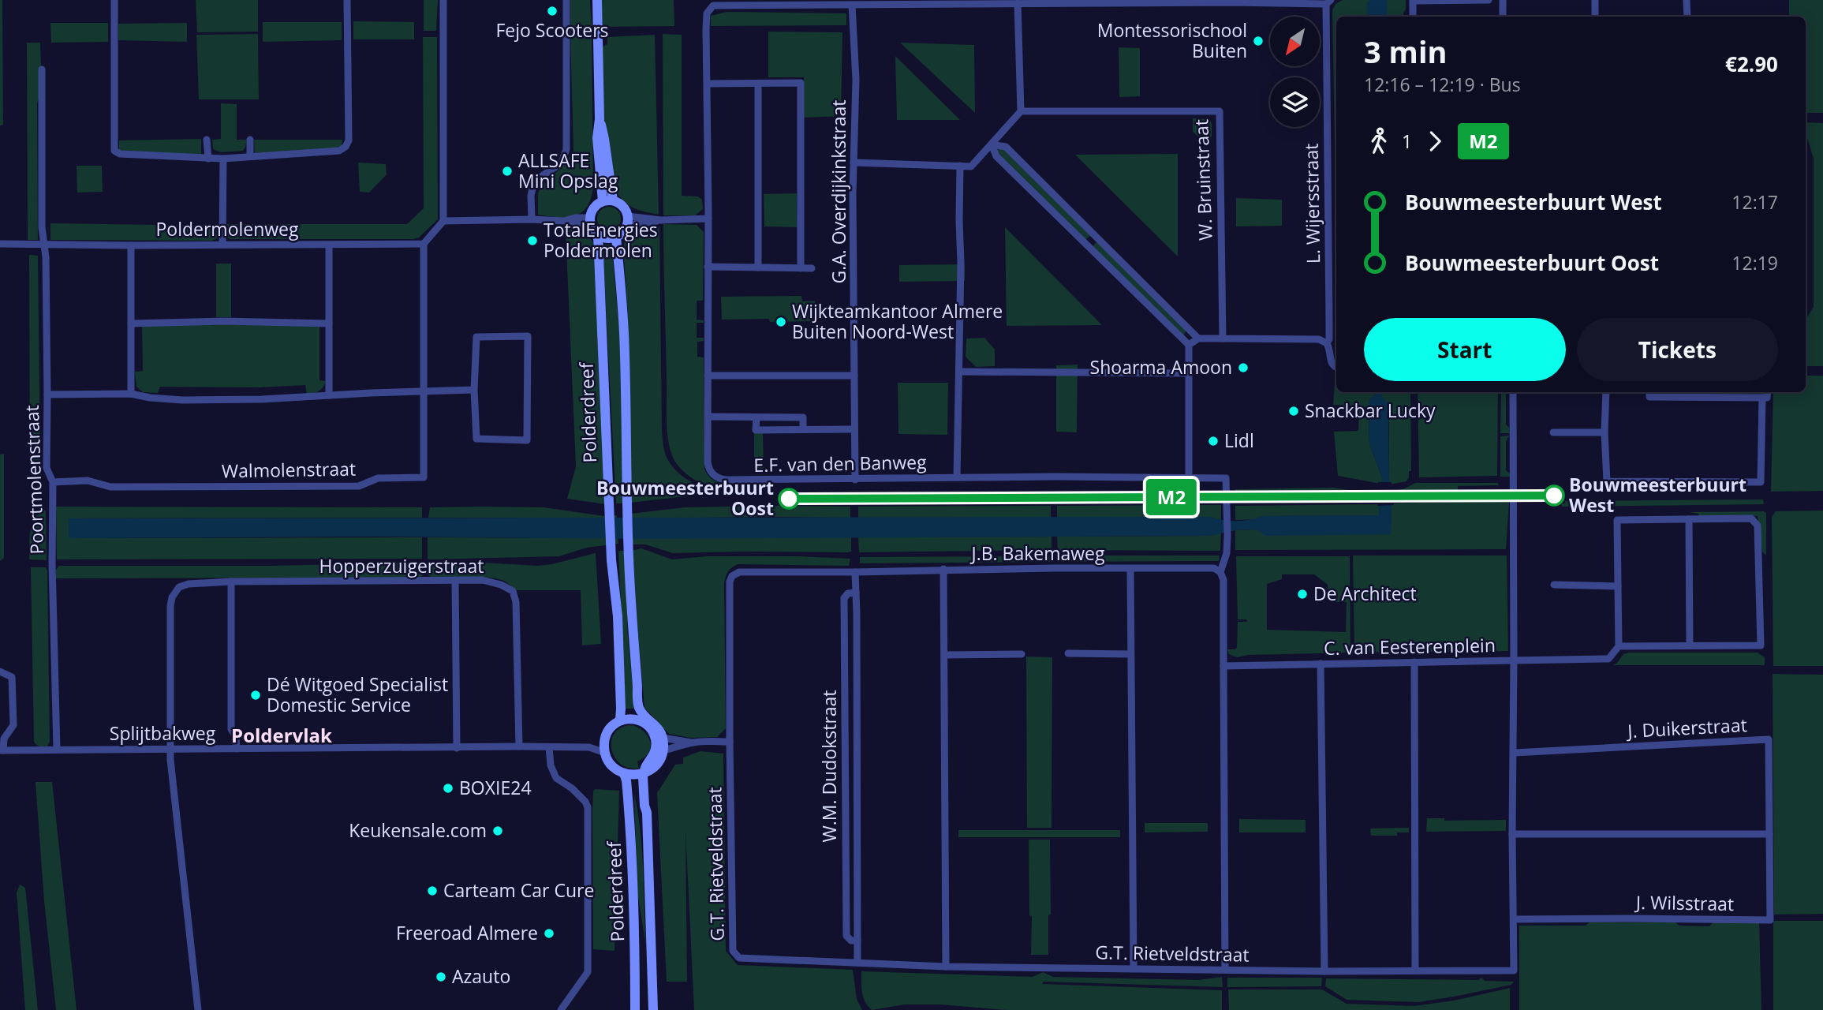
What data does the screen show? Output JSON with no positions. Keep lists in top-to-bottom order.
{
  "streets": {
    "main road": ["Polderdreef"],
    "street": [
      "W. Bruinstraat",
      "G.A. Overdijkinkstraat",
      "L. Wijersstraat",
      "Poldermolenweg",
      "E.F. van den Banweg",
      "Walmolenstraat",
      "Poortmolenstraat",
      "J.B. Bakemaweg",
      "Hopperzuigerstraat",
      "C. van Eesterenplein",
      "J. Duikerstraat",
      "Splijtbakweg",
      "W.M. Dudokstraat",
      "G.T. Rietveldstraat",
      "J. Wilsstraat"
    ]
  },
  "crossings": [
    ["G.A. Overdijkinkstraat", "E.F. van den Banweg"],
    ["Poldermolenweg", "Walmolenstraat"],
    ["Poldermolenweg", "Poortmolenstraat"],
    ["Polderdreef", "Splijtbakweg"],
    ["E.F. van den Banweg", "J.B. Bakemaweg"],
    ["Walmolenstraat", "Poortmolenstraat"],
    ["Poortmolenstraat", "Splijtbakweg"],
    ["J.B. Bakemaweg", "W.M. Dudokstraat"],
    ["J.B. Bakemaweg", "G.T. Rietveldstraat"],
    ["Hopperzuigerstraat", "Splijtbakweg"],
    ["C. van Eesterenplein", "G.T. Rietveldstraat"],
    ["J. Duikerstraat", "G.T. Rietveldstraat"],
    ["J. Duikerstraat", "J. Wilsstraat"],
    ["W.M. Dudokstraat", "G.T. Rietveldstraat"],
    ["G.T. Rietveldstraat", "J. Wilsstraat"]
  ],
  "districts": ["Poldervlak"],
  "places": [
    "Fejo Scooters",
    "Montessorischool Buiten",
    "ALLSAFE Mini Opslag",
    "TotalEnergies Poldermolen",
    "Wijkteamkantoor Almere Buiten Noord-West",
    "Shoarma Amoon",
    "Snackbar Lucky",
    "Lidl",
    "Bouwmeesterbuurt West",
    "Bouwmeesterbuurt Oost",
    "De Architect",
    "Dé Witgoed Specialist Domestic Service",
    "BOXIE24",
    "Keukensale.com",
    "Carteam Car Cure",
    "Freeroad Almere",
    "Azauto"
  ],
  "lines": ["bus line M2"],
  "north": "bottom left",
  "page": {
    "on_map": "M2",
    "heading": ["3 min", "12:16 – 12:19 · Bus", "€2.90"],
    "legs": ["1", "M2"],
    "list": [
      {
        "name": "Bouwmeesterbuurt West",
        "value": "12:17"
      },
      {
        "name": "Bouwmeesterbuurt Oost",
        "value": "12:19"
      }
    ],
    "buttons": ["Start", "Tickets"]
  }
}
